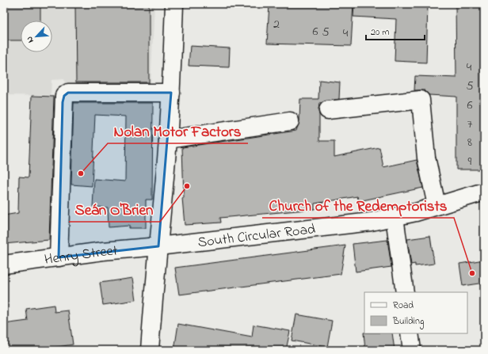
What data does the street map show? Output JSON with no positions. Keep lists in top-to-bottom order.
{
  "streets": {
    "street": ["South Circular Road", "Henry Street"]
  },
  "crossings": [
    ["South Circular Road", "Henry Street"]
  ],
  "places": ["Nolan Motor Factors", "Seán O'Brien", "Church of the Redemptorists"],
  "house_numbers": [
    "2",
    "6",
    "5",
    "4",
    "4",
    "5",
    "6",
    "7",
    "8",
    "9"
  ],
  "legend": ["Road", "Building"],
  "scale_bar": "20 m",
  "north": "bottom left"
}
